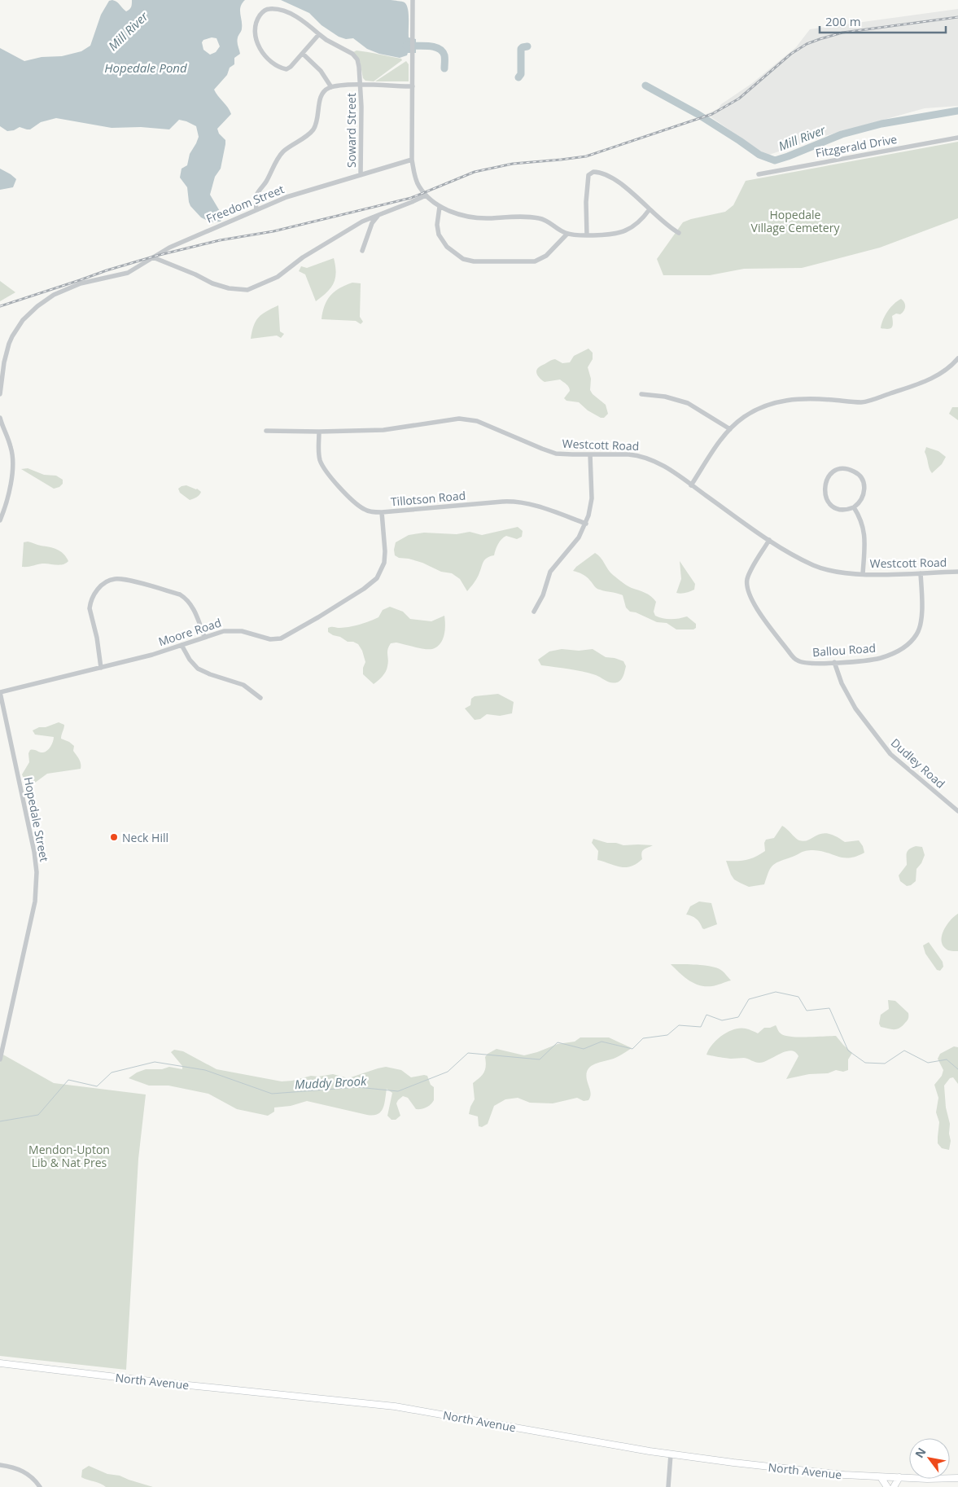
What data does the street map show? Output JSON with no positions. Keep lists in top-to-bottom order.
{
  "streets": {
    "main road": ["North Avenue"],
    "street": [
      "Soward Street",
      "Fitzgerald Drive",
      "Freedom Street",
      "Westcott Road",
      "Tillotson Road",
      "Moore Road",
      "Ballou Road",
      "Dudley Road",
      "Hopedale Street"
    ]
  },
  "crossings": [
    ["Soward Street", "Freedom Street"],
    ["Westcott Road", "Tillotson Road"],
    ["Westcott Road", "Ballou Road"],
    ["Tillotson Road", "Moore Road"],
    ["Ballou Road", "Dudley Road"]
  ],
  "water": ["Mill River", "Hopedale Pond", "Muddy Brook"],
  "parks": ["Hopedale Village Cemetery", "Mendon-Upton Lib & Nat Pres"],
  "places": ["Neck Hill"],
  "scale_bar": "200 m",
  "north": "top left"
}
